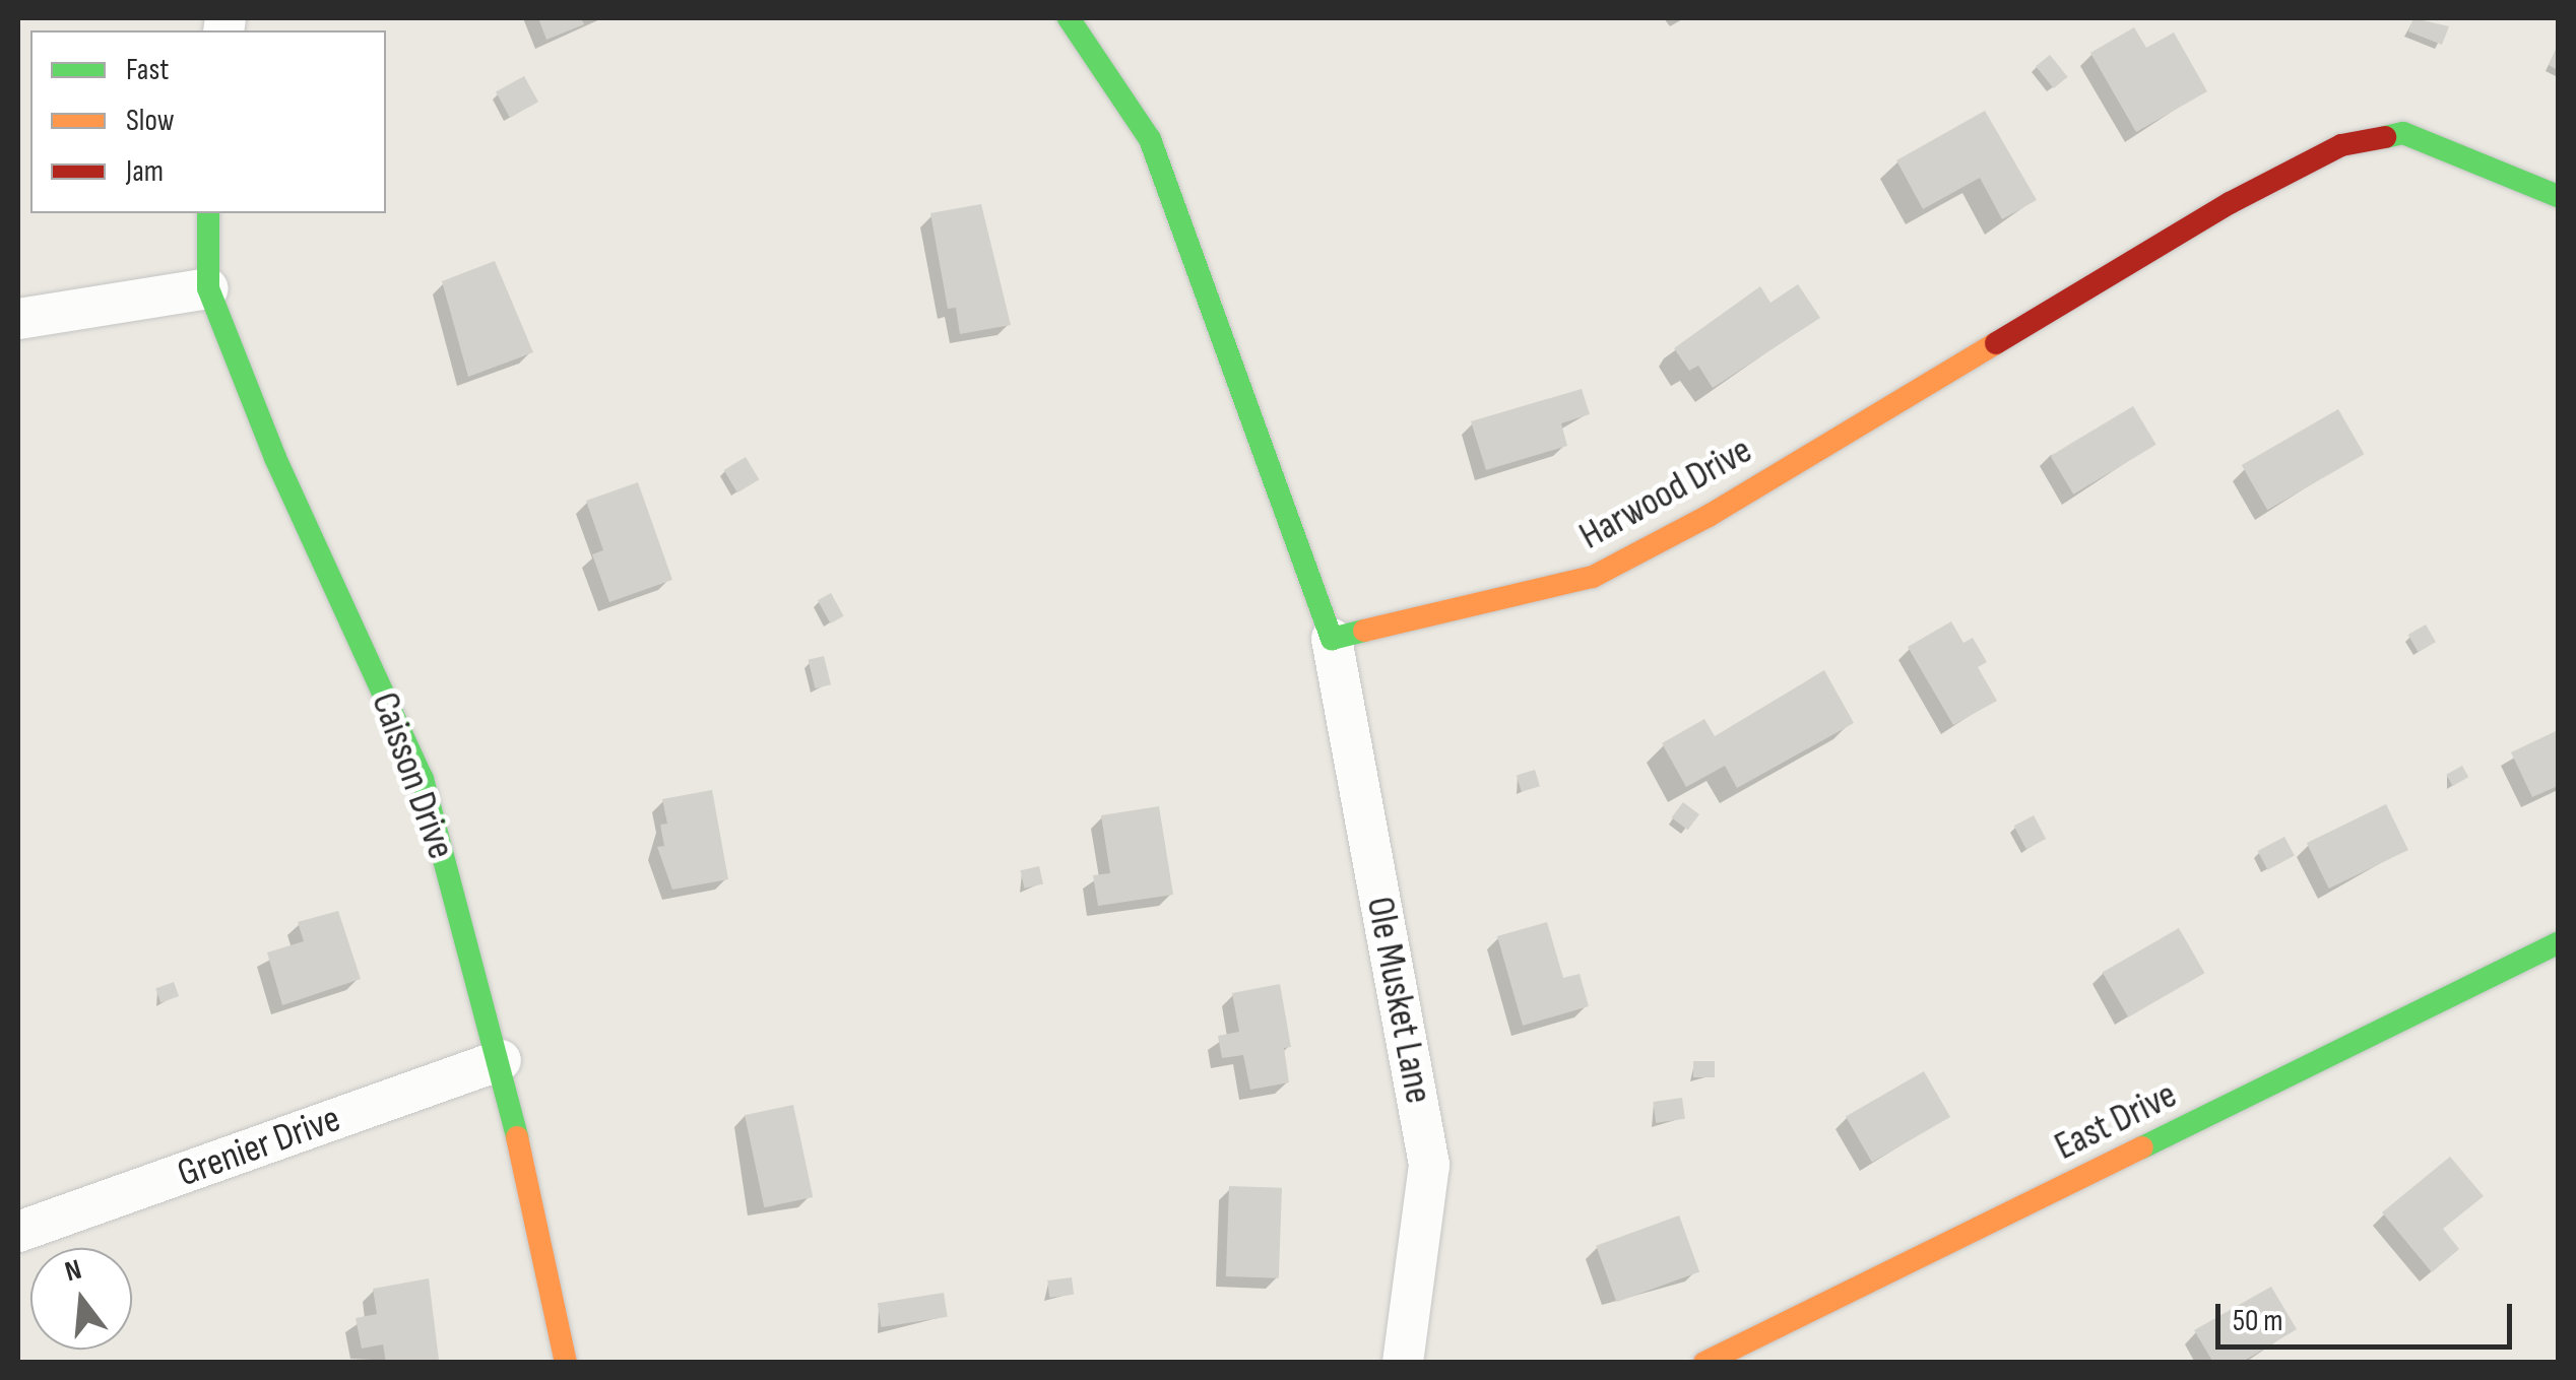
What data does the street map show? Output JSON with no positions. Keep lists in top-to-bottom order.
{
  "streets": {
    "street": [
      "Harwood Drive",
      "Caisson Drive",
      "Ole Musket Lane",
      "East Drive",
      "Grenier Drive"
    ]
  },
  "crossings": [
    ["Harwood Drive", "Ole Musket Lane"],
    ["Caisson Drive", "Grenier Drive"]
  ],
  "legend": ["Fast", "Slow", "Jam"],
  "scale_bar": "50 m",
  "north": "top"
}
